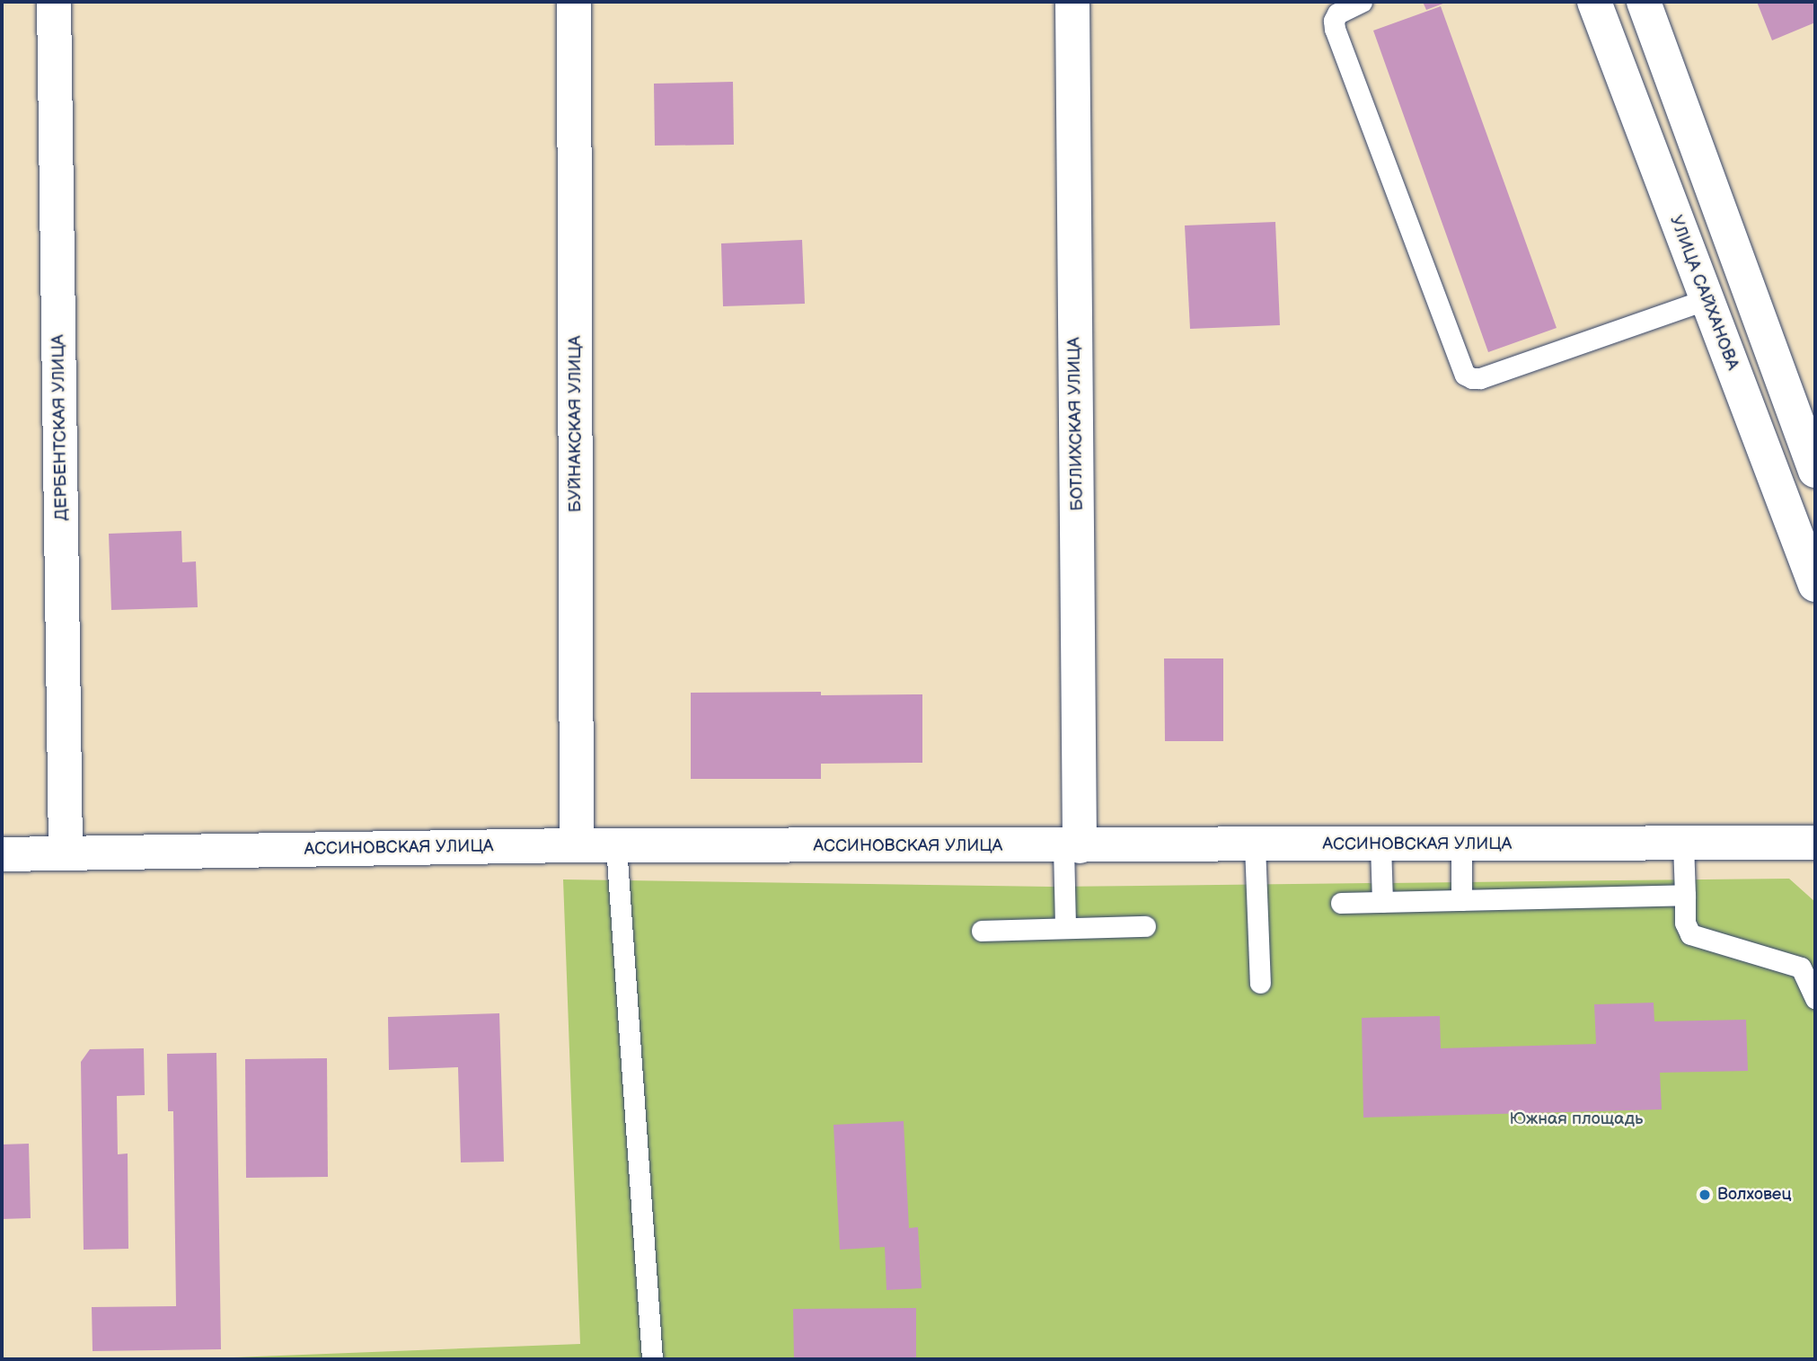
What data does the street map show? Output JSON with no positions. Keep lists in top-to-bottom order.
{
  "streets": {
    "street": [
      "УЛИЦА САЙХАНОВА",
      "БУЙНАКСКАЯ УЛИЦА",
      "БОТЛИХСКАЯ УЛИЦА",
      "ДЕРБЕНТСКАЯ УЛИЦА",
      "АССИНОВСКАЯ УЛИЦА"
    ]
  },
  "crossings": [
    ["БУЙНАКСКАЯ УЛИЦА", "АССИНОВСКАЯ УЛИЦА"],
    ["БОТЛИХСКАЯ УЛИЦА", "АССИНОВСКАЯ УЛИЦА"],
    ["ДЕРБЕНТСКАЯ УЛИЦА", "АССИНОВСКАЯ УЛИЦА"]
  ],
  "parks": ["Южная площадь"],
  "places": ["Волховец"]
}
